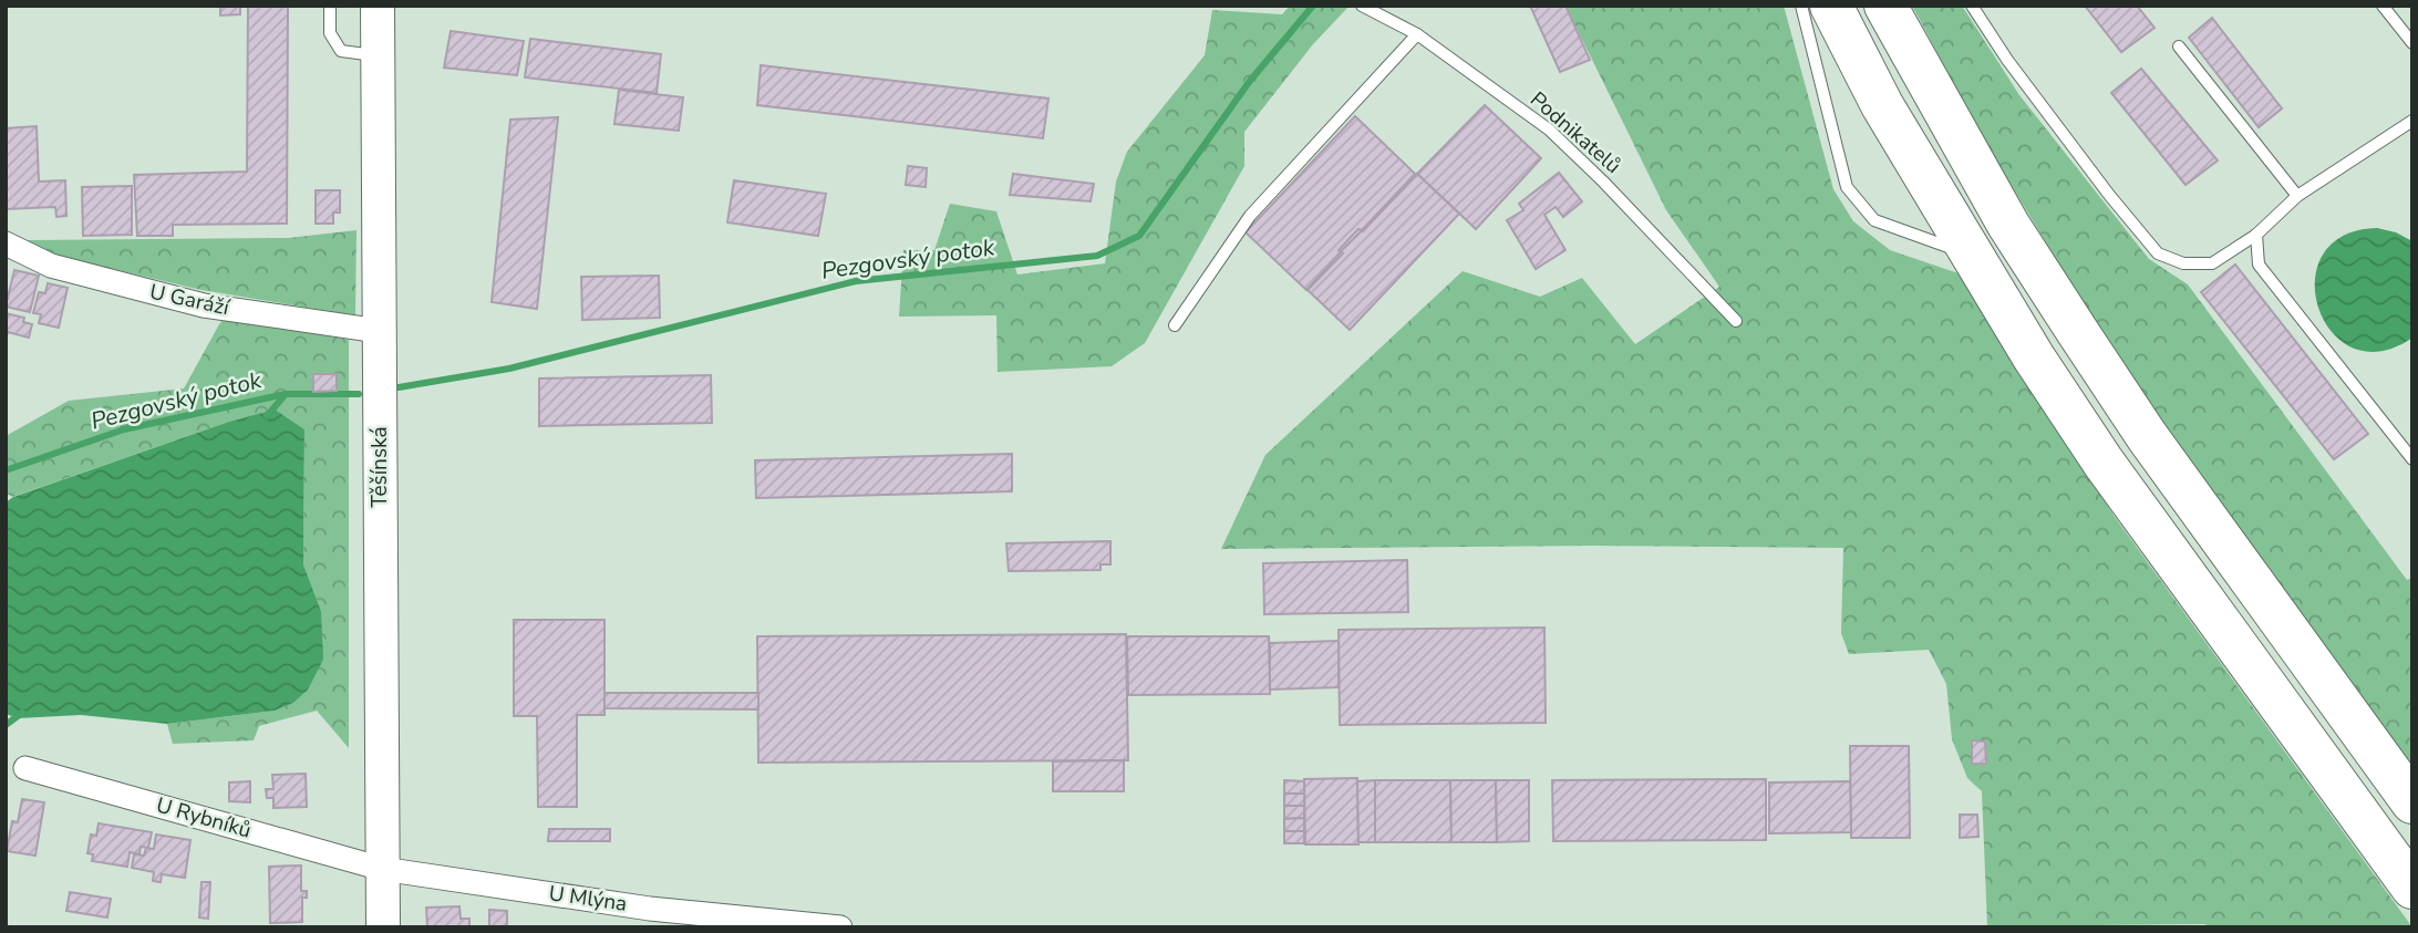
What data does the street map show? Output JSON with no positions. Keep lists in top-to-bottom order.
{
  "streets": {
    "main road": ["Těšínská"],
    "street": ["U Garáží", "U Rybníků", "U Mlýna"],
    "lane": ["Podnikatelů"]
  },
  "crossings": [
    ["U Garáží", "Těšínská"],
    ["Těšínská", "U Rybníků"],
    ["Těšínská", "U Mlýna"],
    ["U Rybníků", "U Mlýna"]
  ],
  "water": ["Pezgovský potok"]
}
